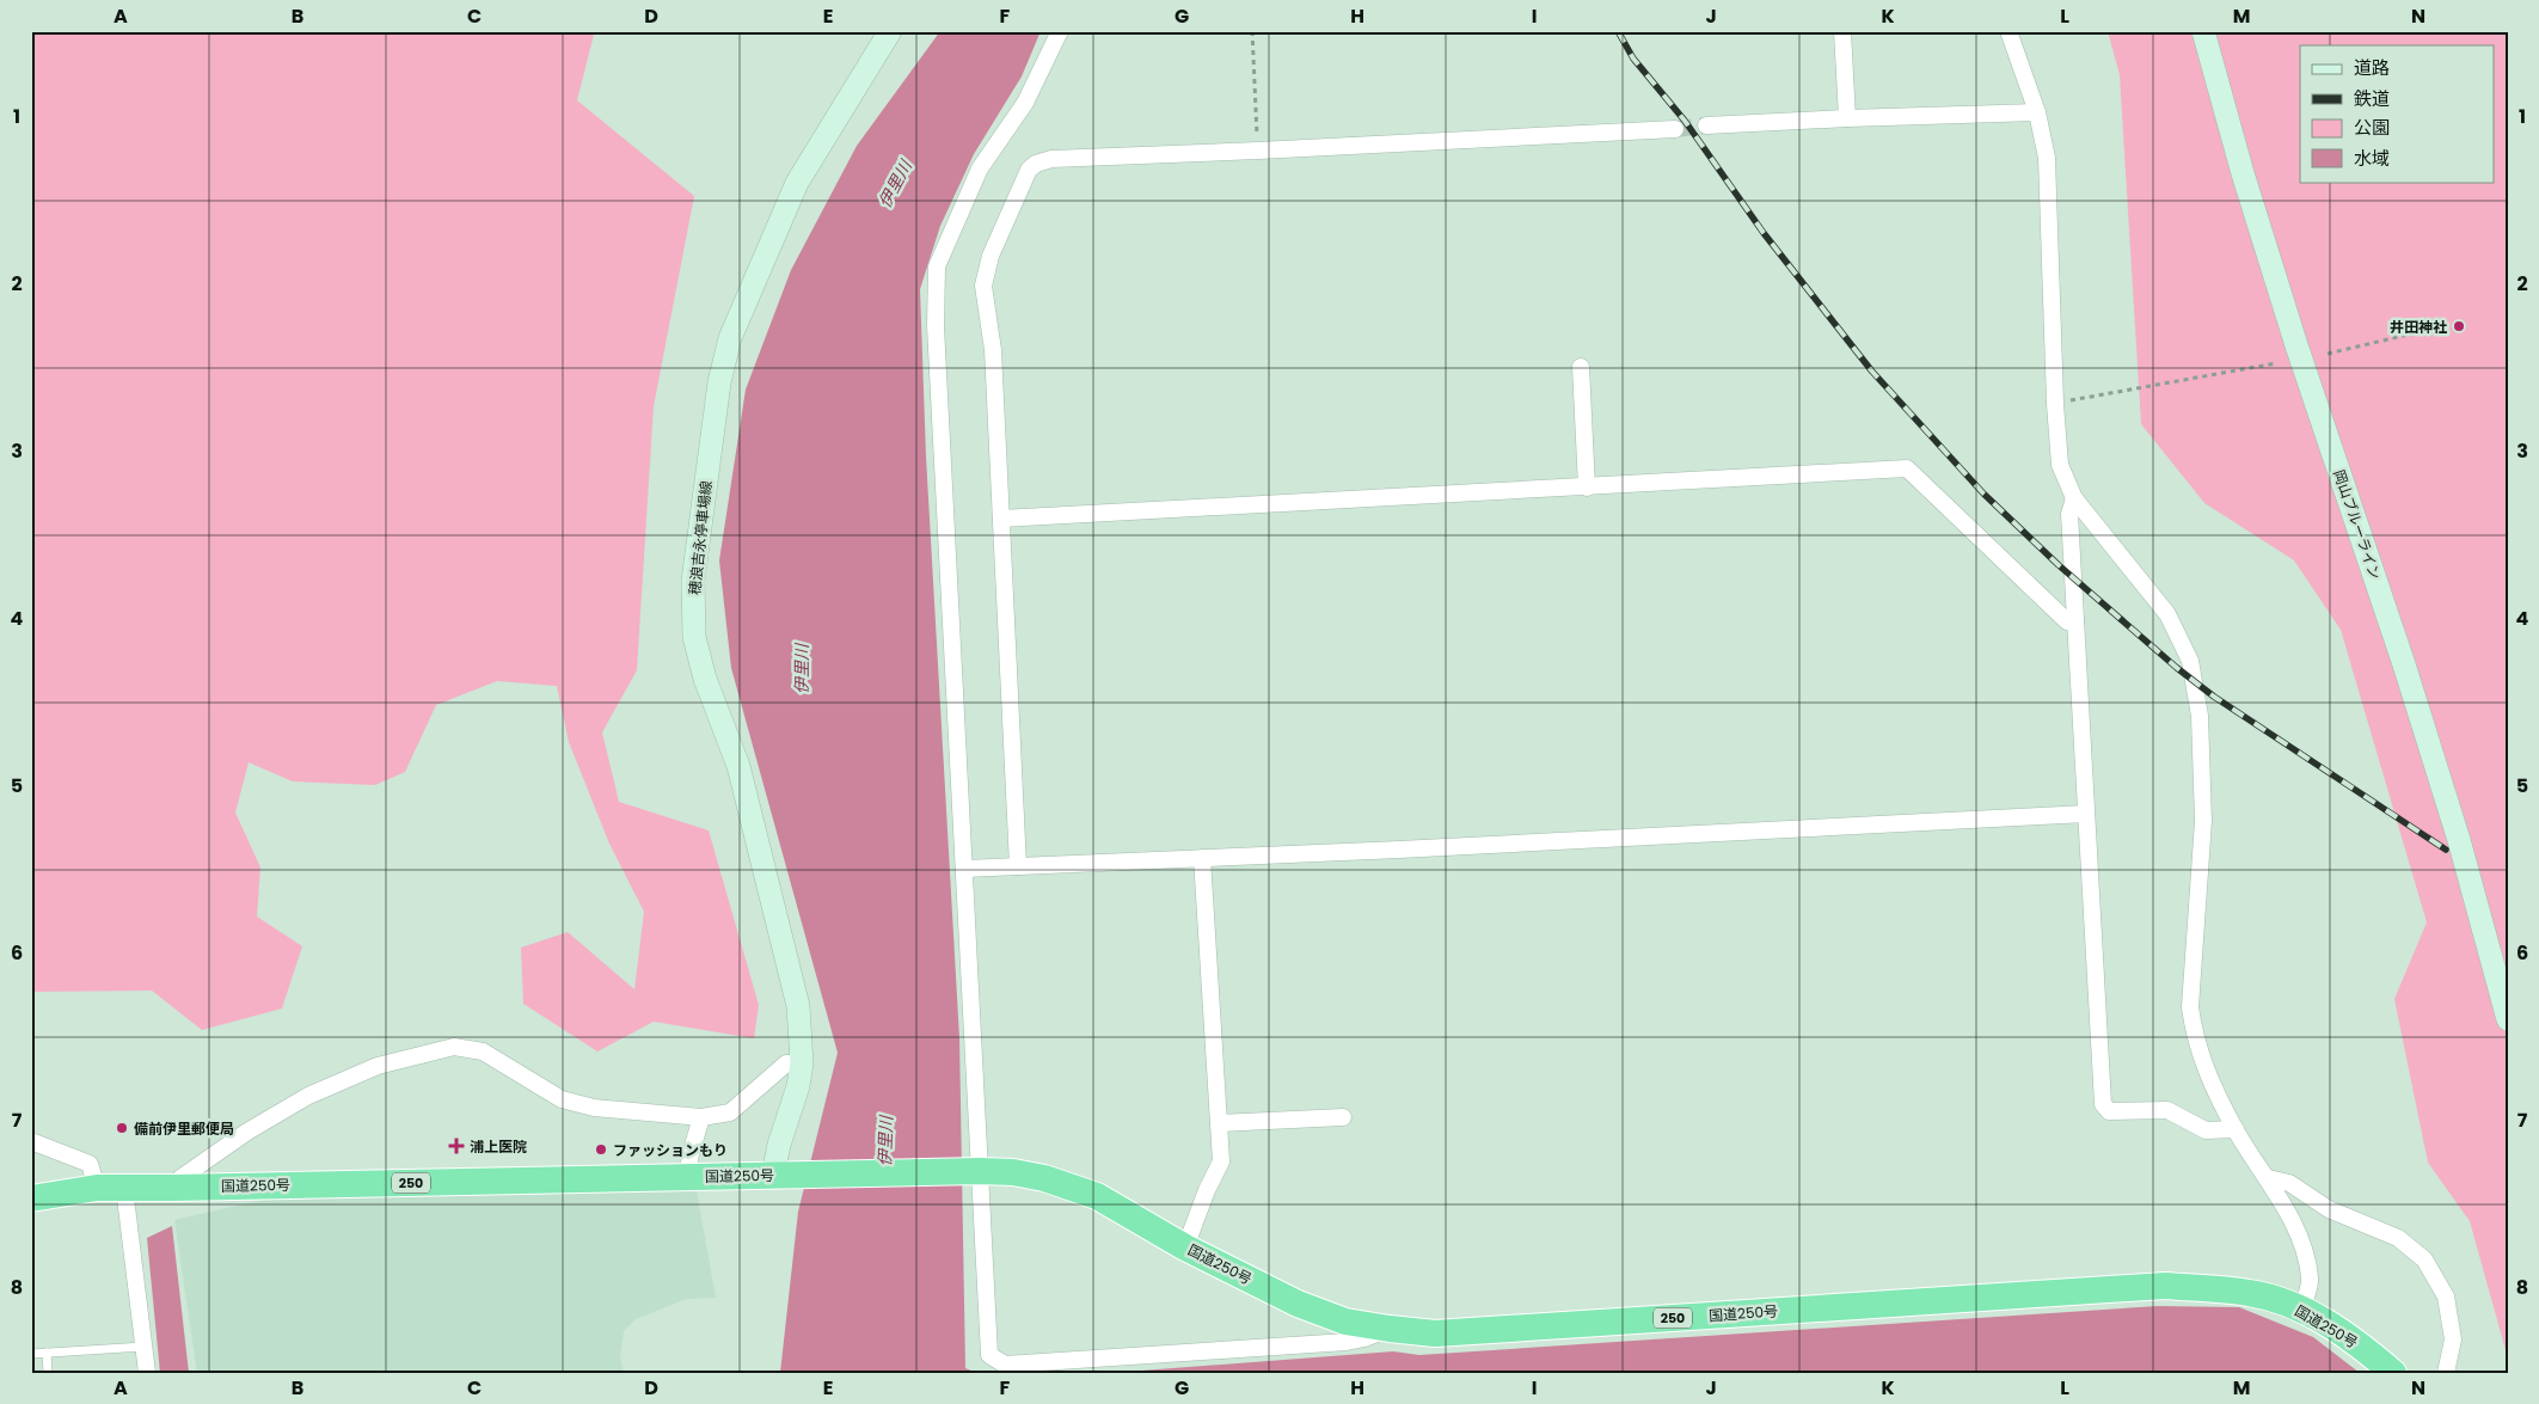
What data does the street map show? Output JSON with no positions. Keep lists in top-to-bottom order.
{
  "streets": {
    "highway": ["国道250号", "250"],
    "main road": ["岡山ブルーライン", "穂浪吉永停車場線"]
  },
  "crossings": [
    ["穂浪吉永停車場線", "国道250号"]
  ],
  "water": ["伊里川"],
  "places": {
    "other": ["井田神社", "備前伊里郵便局", "ファッションもり"],
    "health": ["浦上医院"]
  },
  "legend": [
    "道路",
    "鉄道",
    "公園",
    "水域"
  ],
  "grid": {
    "columns": [
      "A",
      "B",
      "C",
      "D",
      "E",
      "F",
      "G",
      "H",
      "I",
      "J",
      "K",
      "L",
      "M",
      "N"
    ],
    "rows": [
      "1",
      "2",
      "3",
      "4",
      "5",
      "6",
      "7",
      "8"
    ]
  }
}
